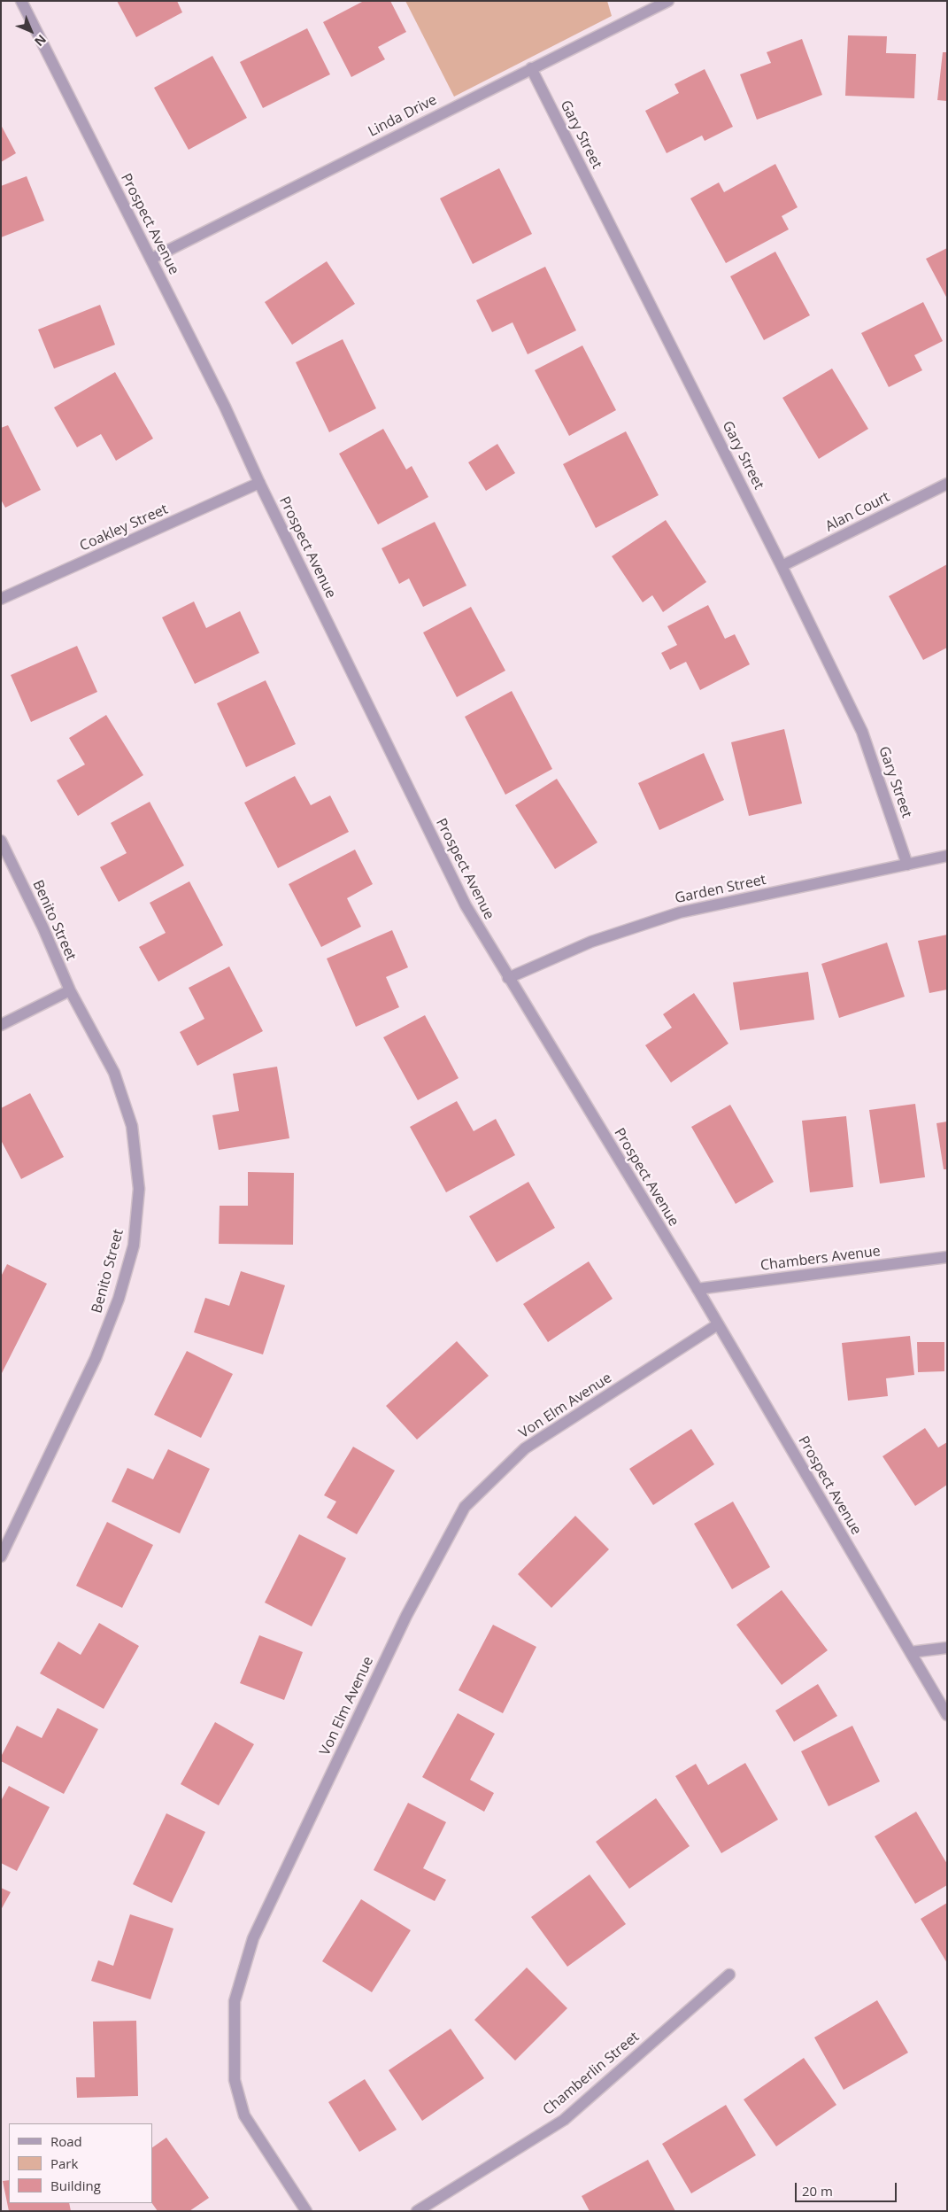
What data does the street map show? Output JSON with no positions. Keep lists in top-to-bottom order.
{
  "streets": {
    "street": [
      "Linda Drive",
      "Gary Street",
      "Prospect Avenue",
      "Alan Court",
      "Coakley Street",
      "Garden Street",
      "Benito Street",
      "Chambers Avenue",
      "Von Elm Avenue",
      "Chamberlin Street"
    ]
  },
  "crossings": [
    ["Linda Drive", "Gary Street"],
    ["Linda Drive", "Prospect Avenue"],
    ["Gary Street", "Alan Court"],
    ["Gary Street", "Garden Street"],
    ["Prospect Avenue", "Coakley Street"],
    ["Prospect Avenue", "Garden Street"],
    ["Prospect Avenue", "Chambers Avenue"],
    ["Prospect Avenue", "Von Elm Avenue"]
  ],
  "legend": ["Road", "Park", "Building"],
  "scale_bar": "20 m",
  "north": "bottom right"
}
